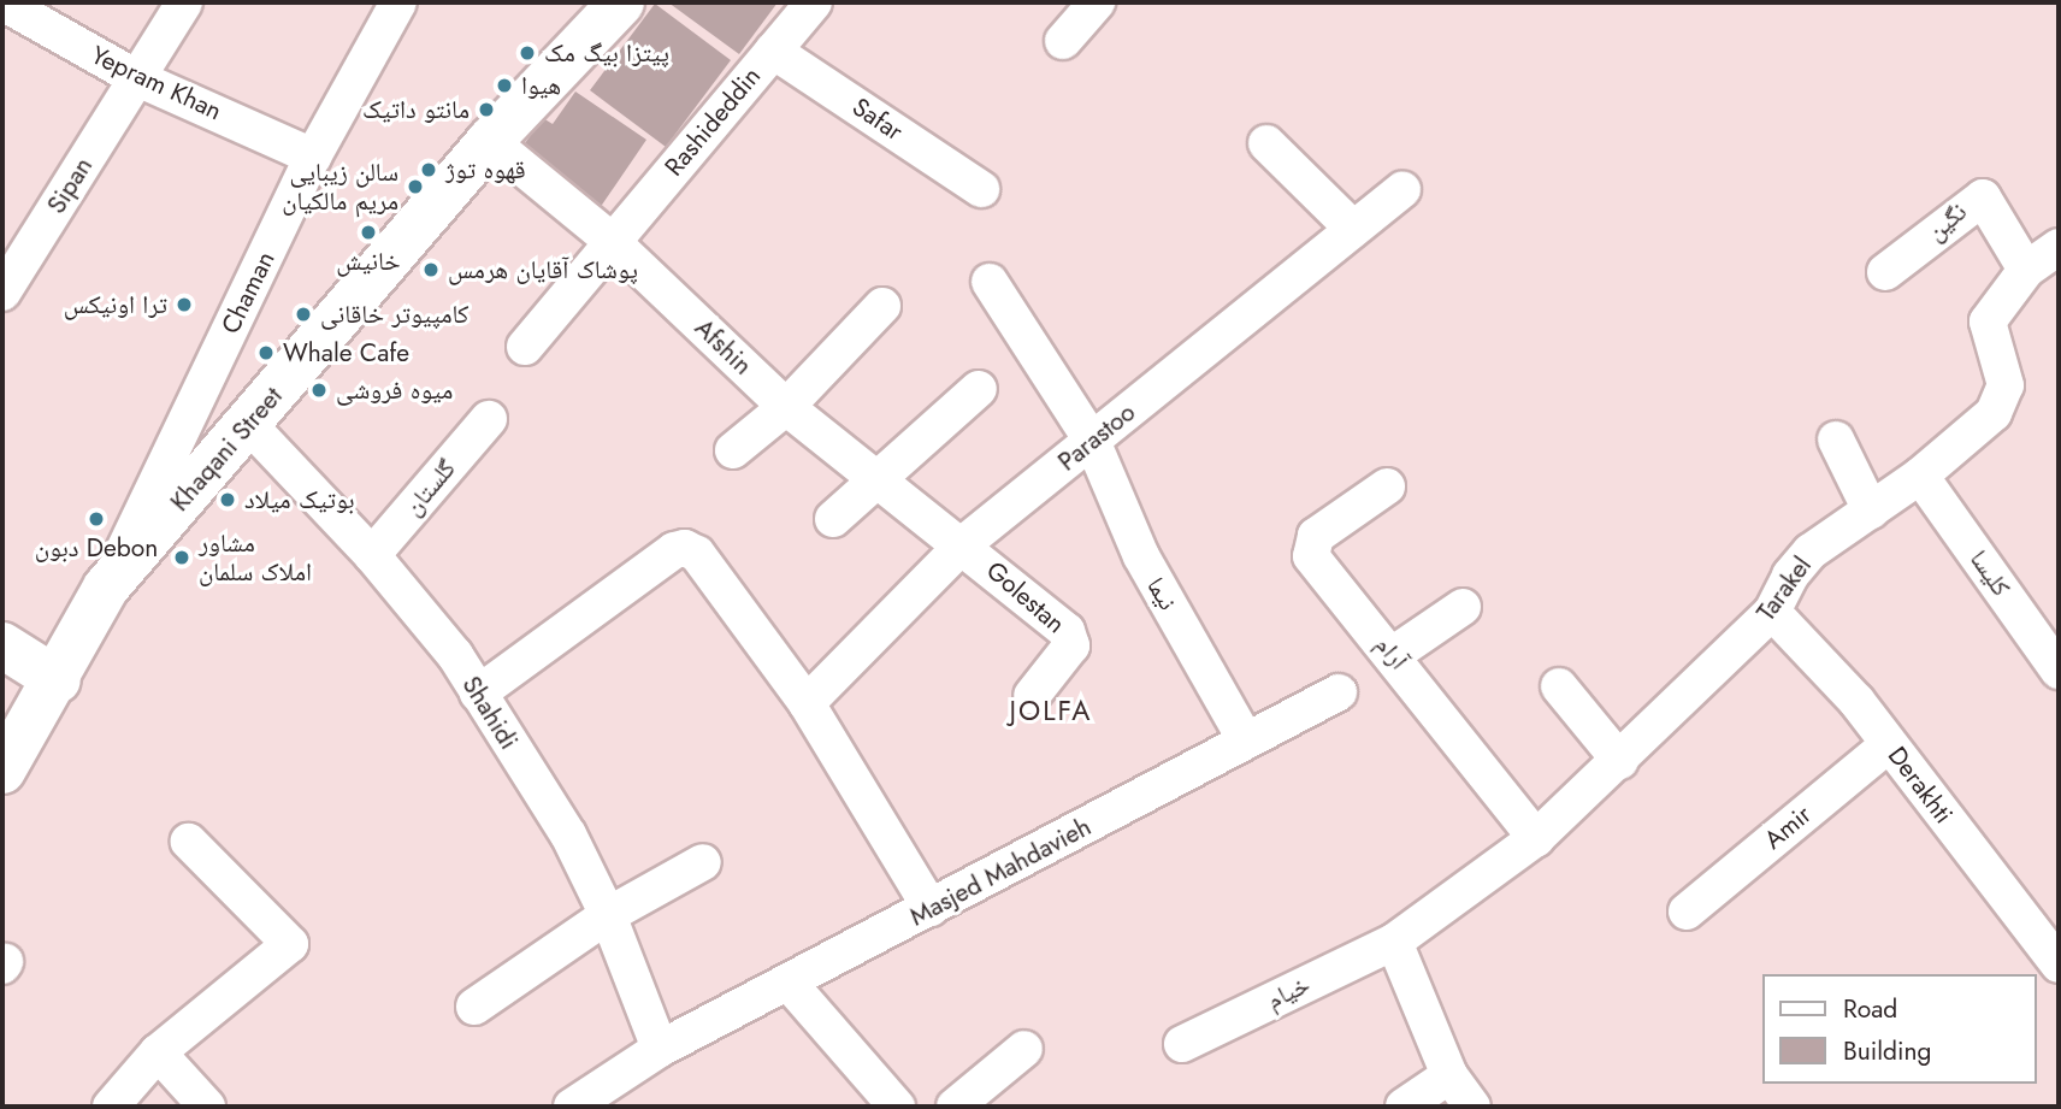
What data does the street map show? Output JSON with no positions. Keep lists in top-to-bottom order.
{
  "streets": {
    "street": [
      "Yepram Khan",
      "Safar",
      "Rashideddin",
      "Sipan",
      "نگین",
      "Chaman",
      "Afshin",
      "Parastoo",
      "Khaqani Street",
      "گلستان",
      "کلیسا",
      "Tarakel",
      "نیما",
      "Golestan",
      "آرام",
      "Shahidi",
      "Derakhti",
      "Amir",
      "Masjed Mahdavieh",
      "خیام"
    ]
  },
  "crossings": [
    ["Yepram Khan", "Sipan"],
    ["Yepram Khan", "Chaman"],
    ["Safar", "Rashideddin"],
    ["Rashideddin", "Afshin"],
    ["نگین", "Tarakel"],
    ["Chaman", "Khaqani Street"],
    ["Afshin", "Parastoo"],
    ["Afshin", "Khaqani Street"],
    ["Afshin", "Golestan"],
    ["Parastoo", "نیما"],
    ["Parastoo", "Golestan"],
    ["Khaqani Street", "Shahidi"],
    ["گلستان", "Shahidi"],
    ["کلیسا", "Tarakel"],
    ["Tarakel", "آرام"],
    ["Tarakel", "Derakhti"],
    ["Tarakel", "خیام"],
    ["نیما", "Masjed Mahdavieh"],
    ["Shahidi", "Masjed Mahdavieh"],
    ["Derakhti", "Amir"]
  ],
  "districts": ["JOLFA"],
  "places": [
    "پیتزا بیگ مک",
    "هیوا",
    "مانتو داتیک",
    "قهوه توژ",
    "سالن زیبایی مریم مالکیان",
    "خانیش",
    "پوشاک آقایان هرمس",
    "ترا اونیکس",
    "کامپیوتر خاقانی",
    "Whale Cafe",
    "میوه فروشی",
    "بوتیک میلاد",
    "دبون Debon",
    "مشاور املاک سلمان"
  ],
  "legend": ["Road", "Building"]
}
